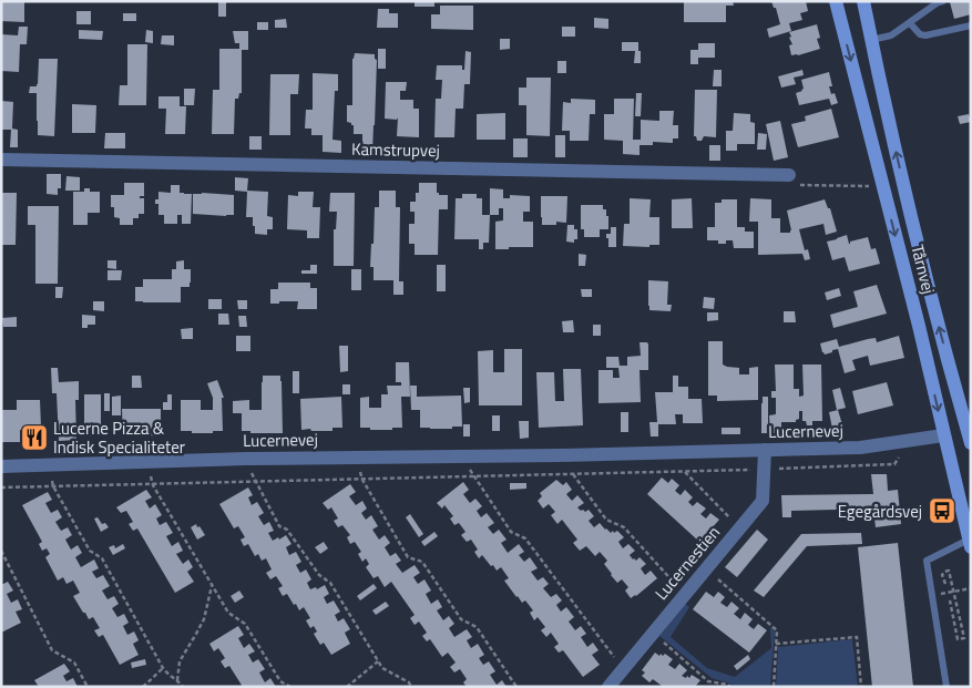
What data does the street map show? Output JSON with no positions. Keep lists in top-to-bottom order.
{
  "streets": {
    "street": [
      "Kamstrupvej",
      "Tårnvej",
      "Lucernevej",
      "Lucernestien"
    ]
  },
  "crossings": [
    ["Tårnvej", "Lucernevej"],
    ["Lucernevej", "Lucernestien"]
  ],
  "places": {
    "restaurant": ["Lucerne Pizza & Indisk Specialiteter"],
    "bus stop": ["Egegårdsvej"]
  }
}
